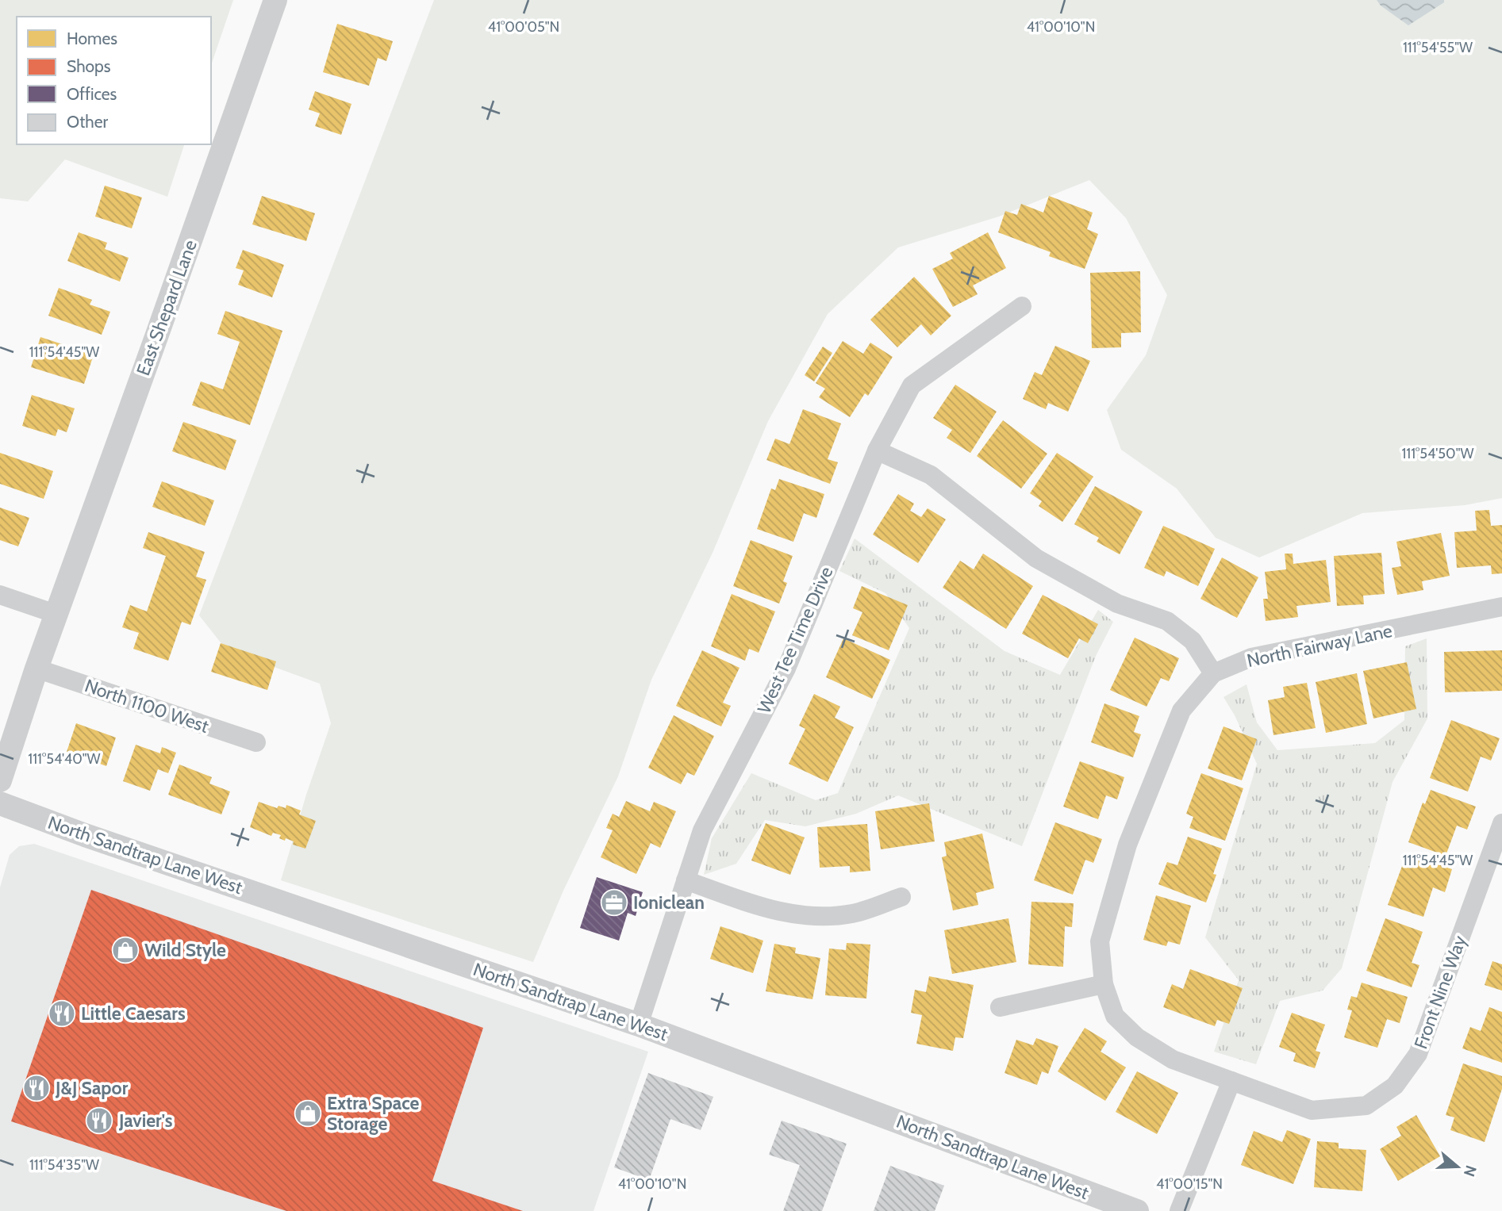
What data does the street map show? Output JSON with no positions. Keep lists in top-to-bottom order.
{
  "streets": {
    "street": [
      "East Shepard Lane",
      "West Tee Time Drive",
      "North Fairway Lane",
      "North 1100 West",
      "North Sandtrap Lane West",
      "Front Nine Way"
    ]
  },
  "crossings": [
    ["East Shepard Lane", "North 1100 West"],
    ["West Tee Time Drive", "North Sandtrap Lane West"],
    ["North Fairway Lane", "Front Nine Way"]
  ],
  "places": {
    "office": ["Ioniclean"],
    "shop": ["Wild Style", "Extra Space Storage"],
    "restaurant": ["Little Caesars", "J&J Sapor", "Javier's"]
  },
  "legend": [
    "Homes",
    "Shops",
    "Offices",
    "Other"
  ],
  "north": "right",
  "coordinates": [
    "41°00'05\"N",
    "41°00'10\"N",
    "111°54'55\"W",
    "111°54'45\"W",
    "111°54'50\"W",
    "111°54'40\"W",
    "111°54'35\"W",
    "41°00'15\"N"
  ]
}
